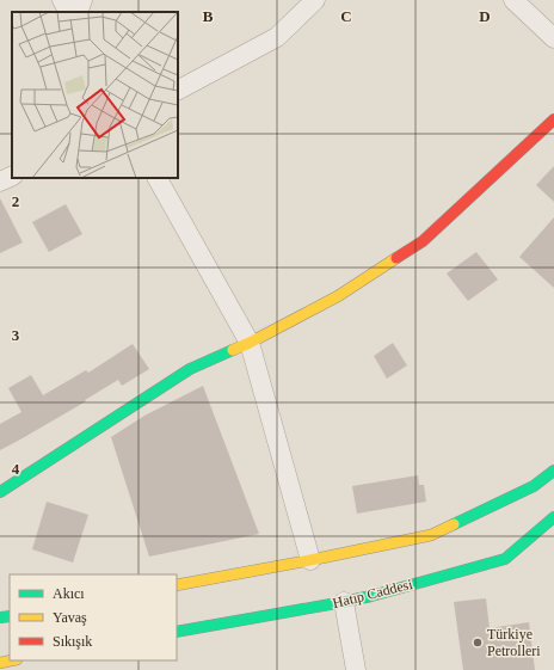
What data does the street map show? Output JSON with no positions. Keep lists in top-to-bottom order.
{
  "streets": {
    "main road": ["Hatıp Caddesi"]
  },
  "places": ["Türkiye Petrolleri"],
  "legend": ["Akıcı", "Yavaş", "Sıkışık"],
  "grid": {
    "columns": ["B", "C", "D"],
    "rows": ["2", "3", "4"]
  }
}
